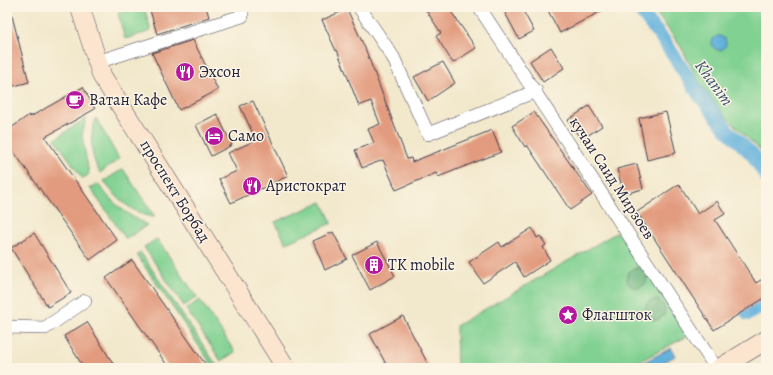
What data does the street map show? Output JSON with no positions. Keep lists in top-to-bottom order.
{
  "streets": {
    "street": ["кучаи Саид Мирзоев", "проспект Борбад"]
  },
  "water": ["Khanim"],
  "places": {
    "restaurant": ["Эхсон", "Аристократ"],
    "cafe": ["Ватан Кафе"],
    "hotel": ["Само"],
    "building": ["TK mobile"],
    "place": ["Флагшток"]
  }
}
